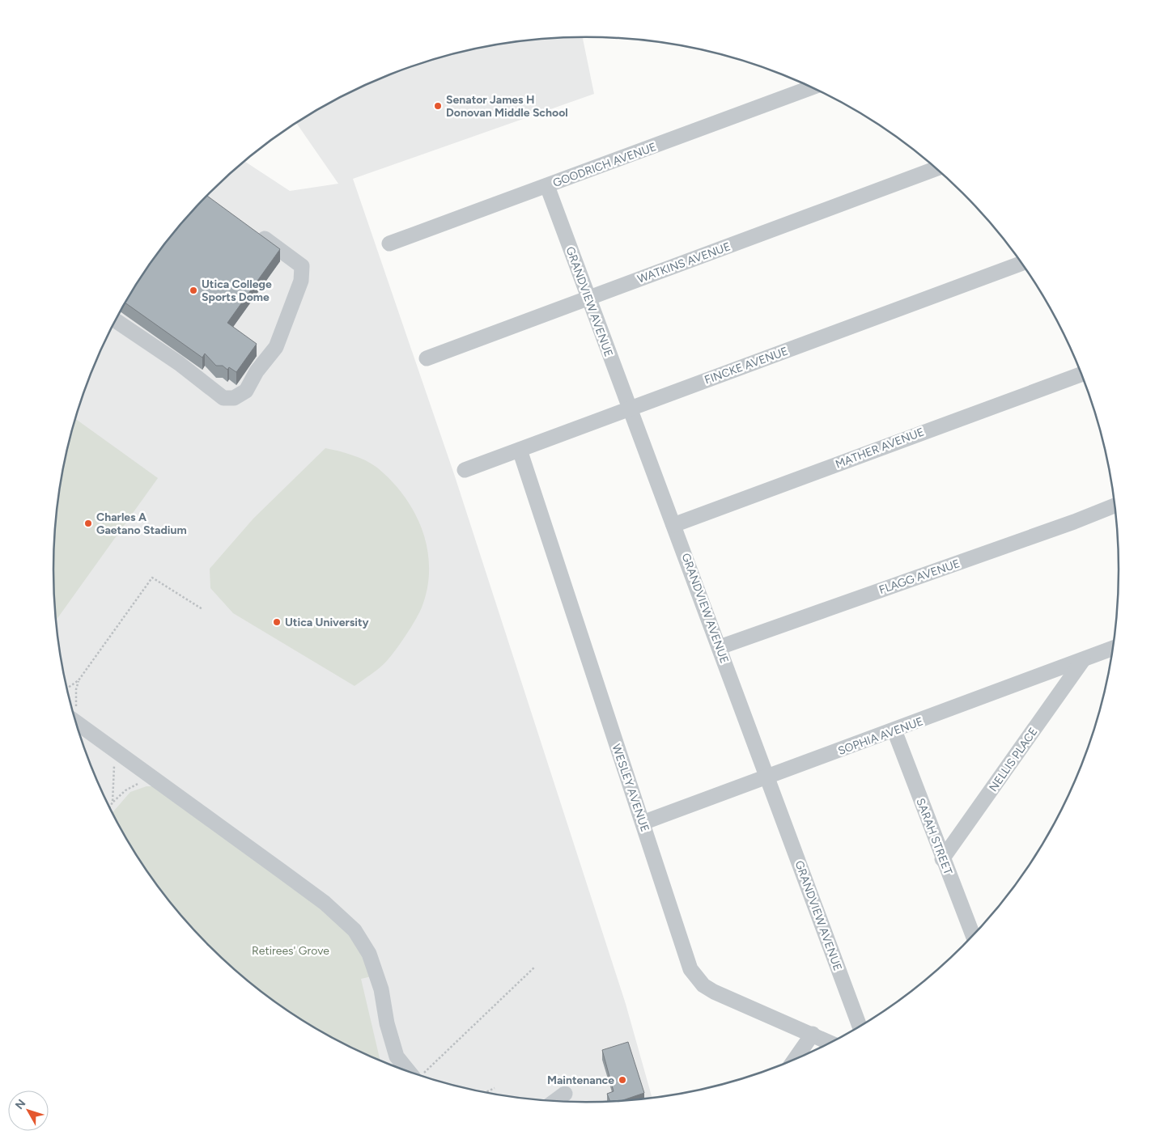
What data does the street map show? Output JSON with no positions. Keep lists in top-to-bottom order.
{
  "streets": {
    "street": [
      "GOODRICH AVENUE",
      "WATKINS AVENUE",
      "GRANDVIEW AVENUE",
      "FINCKE AVENUE",
      "MATHER AVENUE",
      "FLAGG AVENUE",
      "SOPHIA AVENUE",
      "NELLIS PLACE",
      "WESLEY AVENUE",
      "SARAH STREET"
    ]
  },
  "crossings": [
    ["GOODRICH AVENUE", "GRANDVIEW AVENUE"],
    ["WATKINS AVENUE", "GRANDVIEW AVENUE"],
    ["GRANDVIEW AVENUE", "FINCKE AVENUE"],
    ["GRANDVIEW AVENUE", "MATHER AVENUE"],
    ["GRANDVIEW AVENUE", "FLAGG AVENUE"],
    ["GRANDVIEW AVENUE", "SOPHIA AVENUE"],
    ["FINCKE AVENUE", "WESLEY AVENUE"],
    ["SOPHIA AVENUE", "NELLIS PLACE"],
    ["SOPHIA AVENUE", "WESLEY AVENUE"],
    ["SOPHIA AVENUE", "SARAH STREET"],
    ["NELLIS PLACE", "SARAH STREET"]
  ],
  "parks": ["Retirees' Grove"],
  "places": [
    "Senator James H Donovan Middle School",
    "Utica College Sports Dome",
    "Charles A Gaetano Stadium",
    "Utica University",
    "Maintenance"
  ],
  "north": "top left"
}
